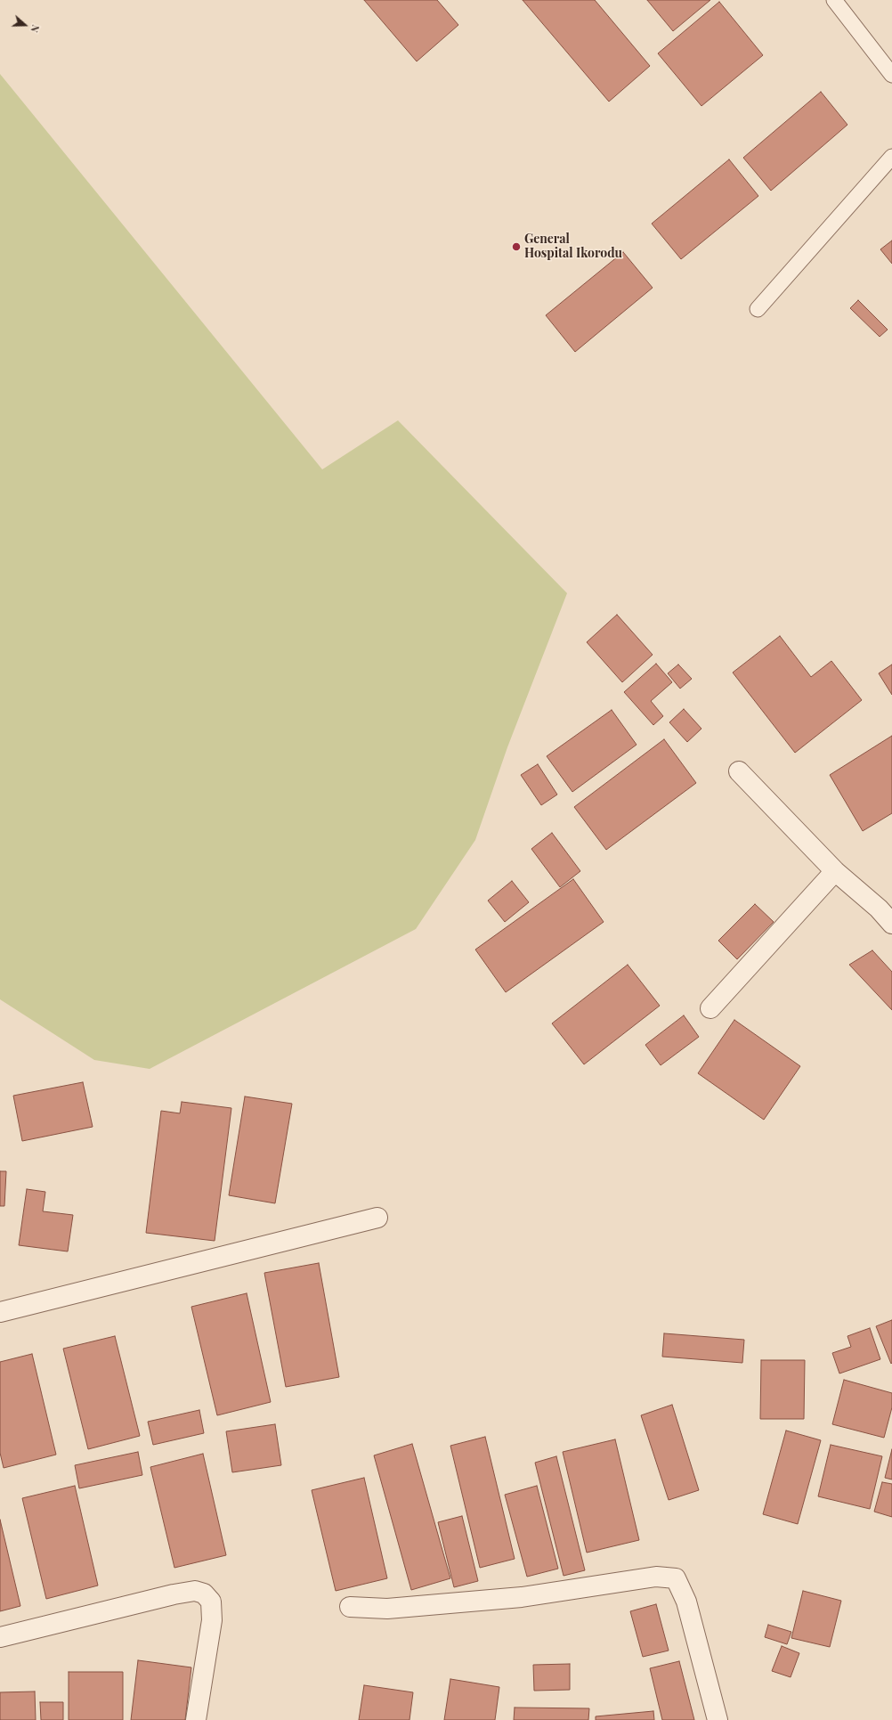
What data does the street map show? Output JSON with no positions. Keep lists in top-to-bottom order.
{
  "places": ["General Hospital Ikorodu"],
  "north": "right"
}
